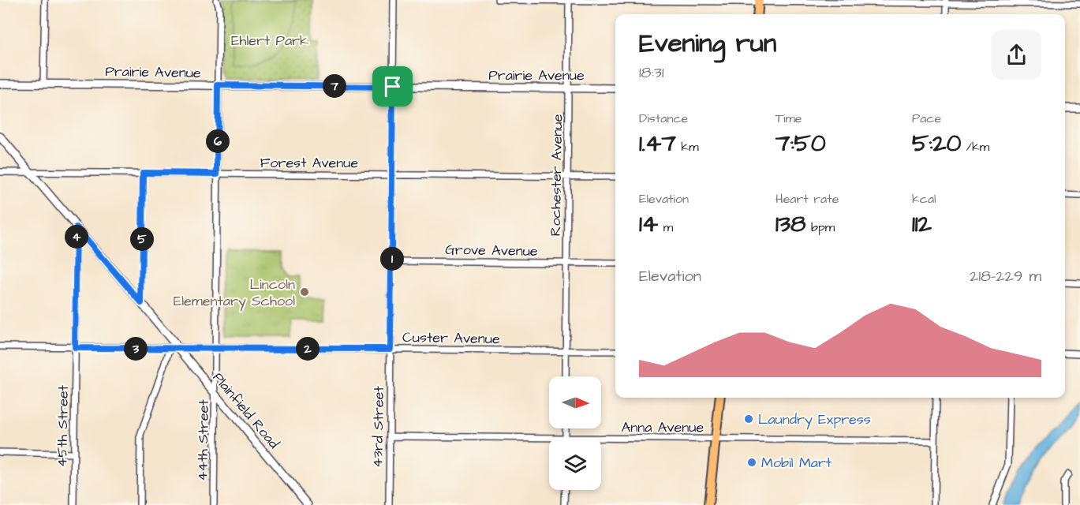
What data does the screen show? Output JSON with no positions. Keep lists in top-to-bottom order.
{
  "streets": {
    "street": [
      "Prairie Avenue",
      "Forest Avenue",
      "Rochester Avenue",
      "Grove Avenue",
      "Custer Avenue",
      "Plainfield Road",
      "45th Street",
      "43rd Street",
      "Anna Avenue",
      "44th Street"
    ]
  },
  "crossings": [
    ["Prairie Avenue", "Rochester Avenue"],
    ["Prairie Avenue", "43rd Street"],
    ["Prairie Avenue", "44th Street"],
    ["Forest Avenue", "Rochester Avenue"],
    ["Forest Avenue", "Plainfield Road"],
    ["Forest Avenue", "43rd Street"],
    ["Forest Avenue", "44th Street"],
    ["Rochester Avenue", "Grove Avenue"],
    ["Rochester Avenue", "Custer Avenue"],
    ["Grove Avenue", "43rd Street"],
    ["Custer Avenue", "Plainfield Road"],
    ["Custer Avenue", "45th Street"],
    ["Custer Avenue", "43rd Street"],
    ["Custer Avenue", "44th Street"],
    ["Plainfield Road", "45th Street"],
    ["Plainfield Road", "44th Street"],
    ["43rd Street", "Anna Avenue"]
  ],
  "parks": ["Ehlert Park"],
  "places": ["Lincoln Elementary School", "Laundry Express", "Mobil Mart"],
  "north": "right",
  "page": {
    "heading": ["Evening run", "18:31"],
    "pins": [
      "7",
      "6",
      "4",
      "5",
      "1",
      "2",
      "3"
    ],
    "stats": [
      ["Distance", "1.47 km"],
      ["Time", "7:50"],
      ["Pace", "5:20 /km"],
      ["Elevation", "14 m"],
      ["Heart rate", "138 bpm"],
      ["kcal", "112"]
    ],
    "chart": ["Elevation", "218–229 m"]
  }
}
